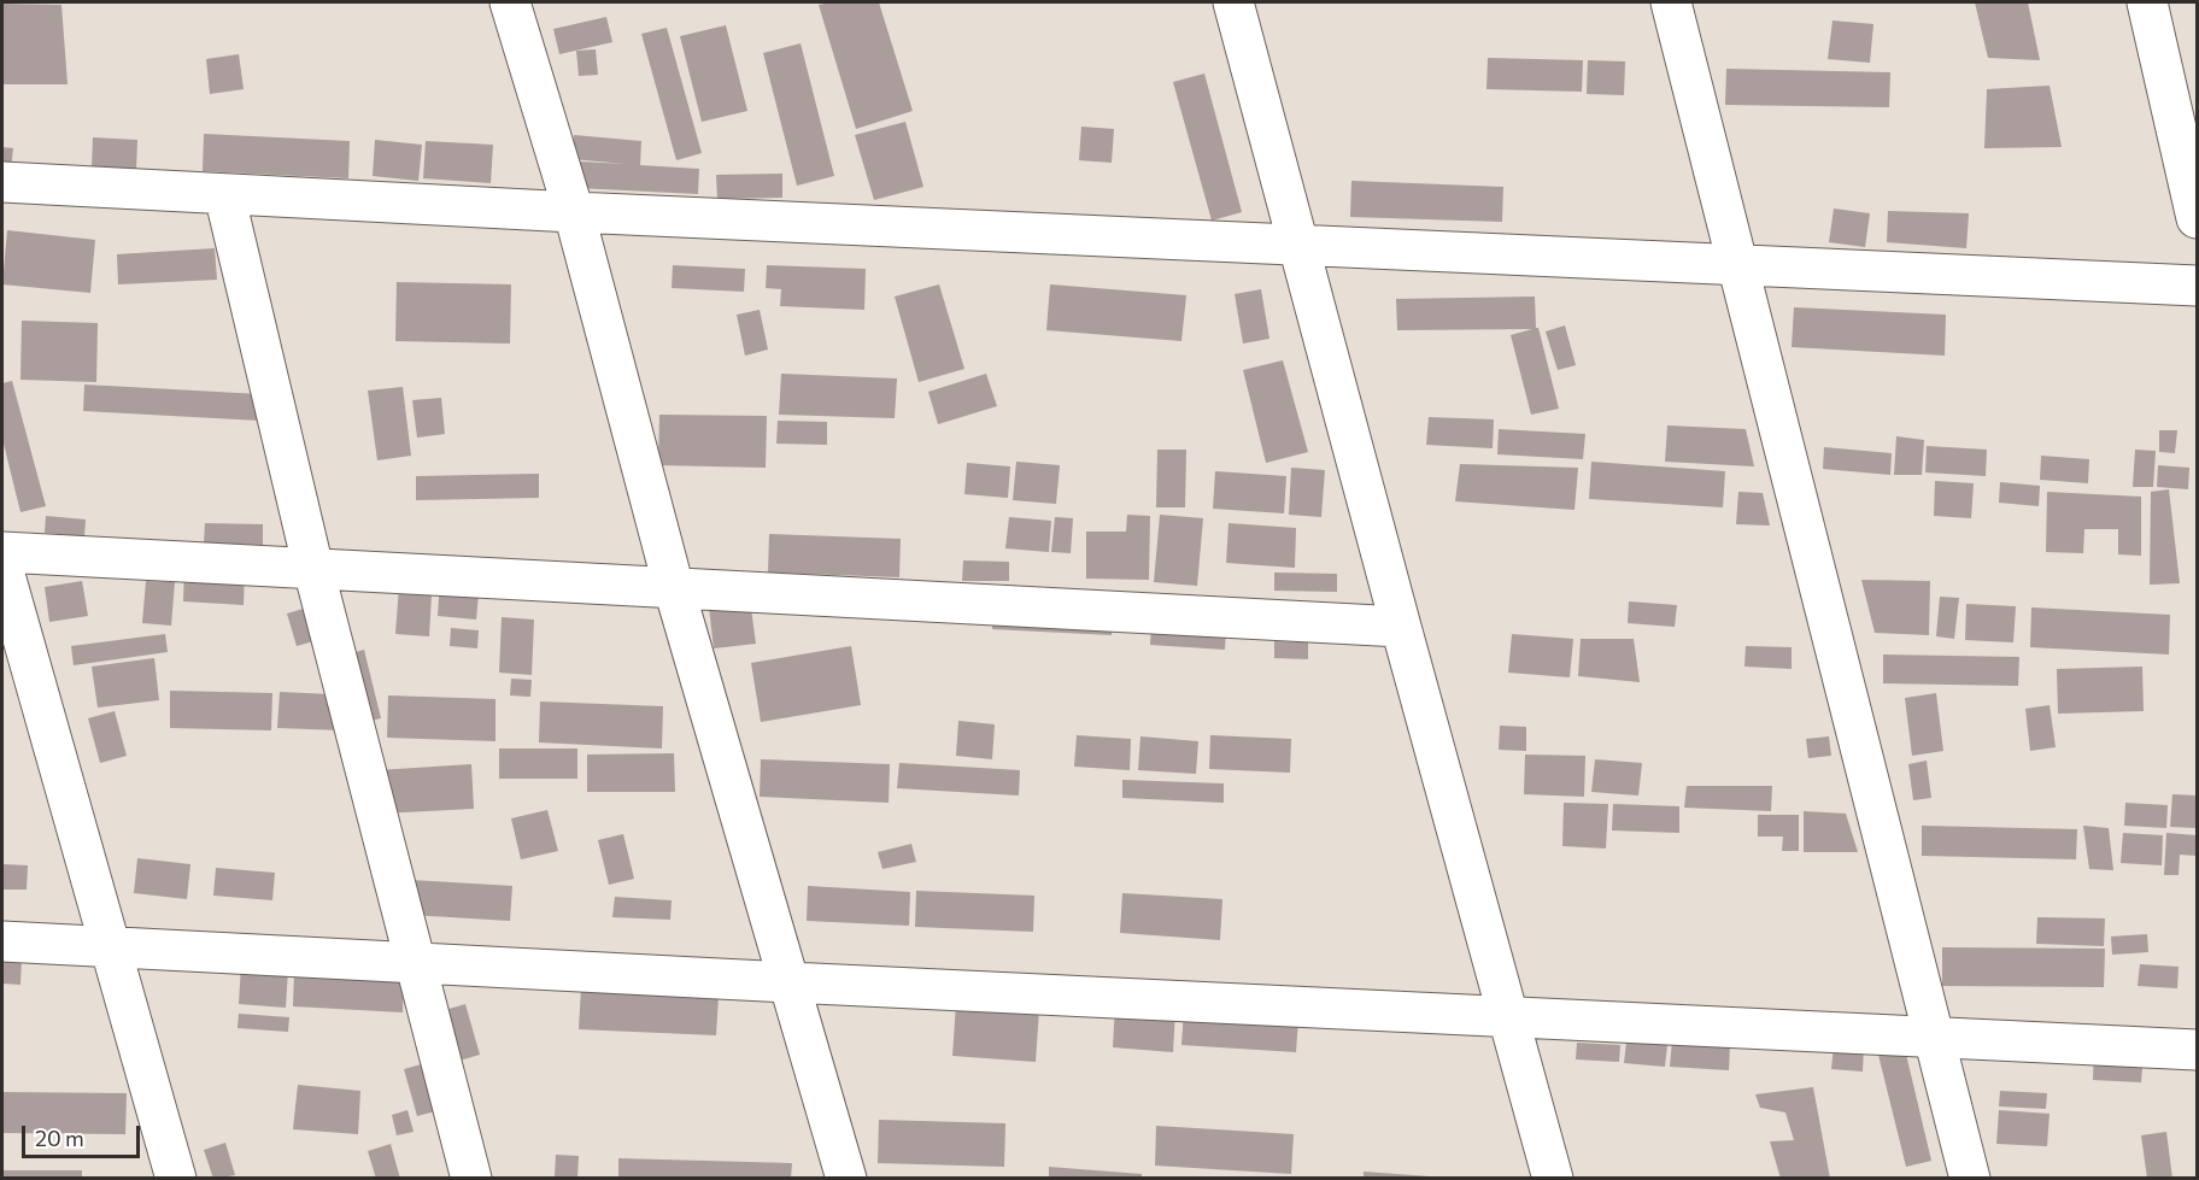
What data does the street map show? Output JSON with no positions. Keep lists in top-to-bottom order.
{
  "scale_bar": "20 m"
}
